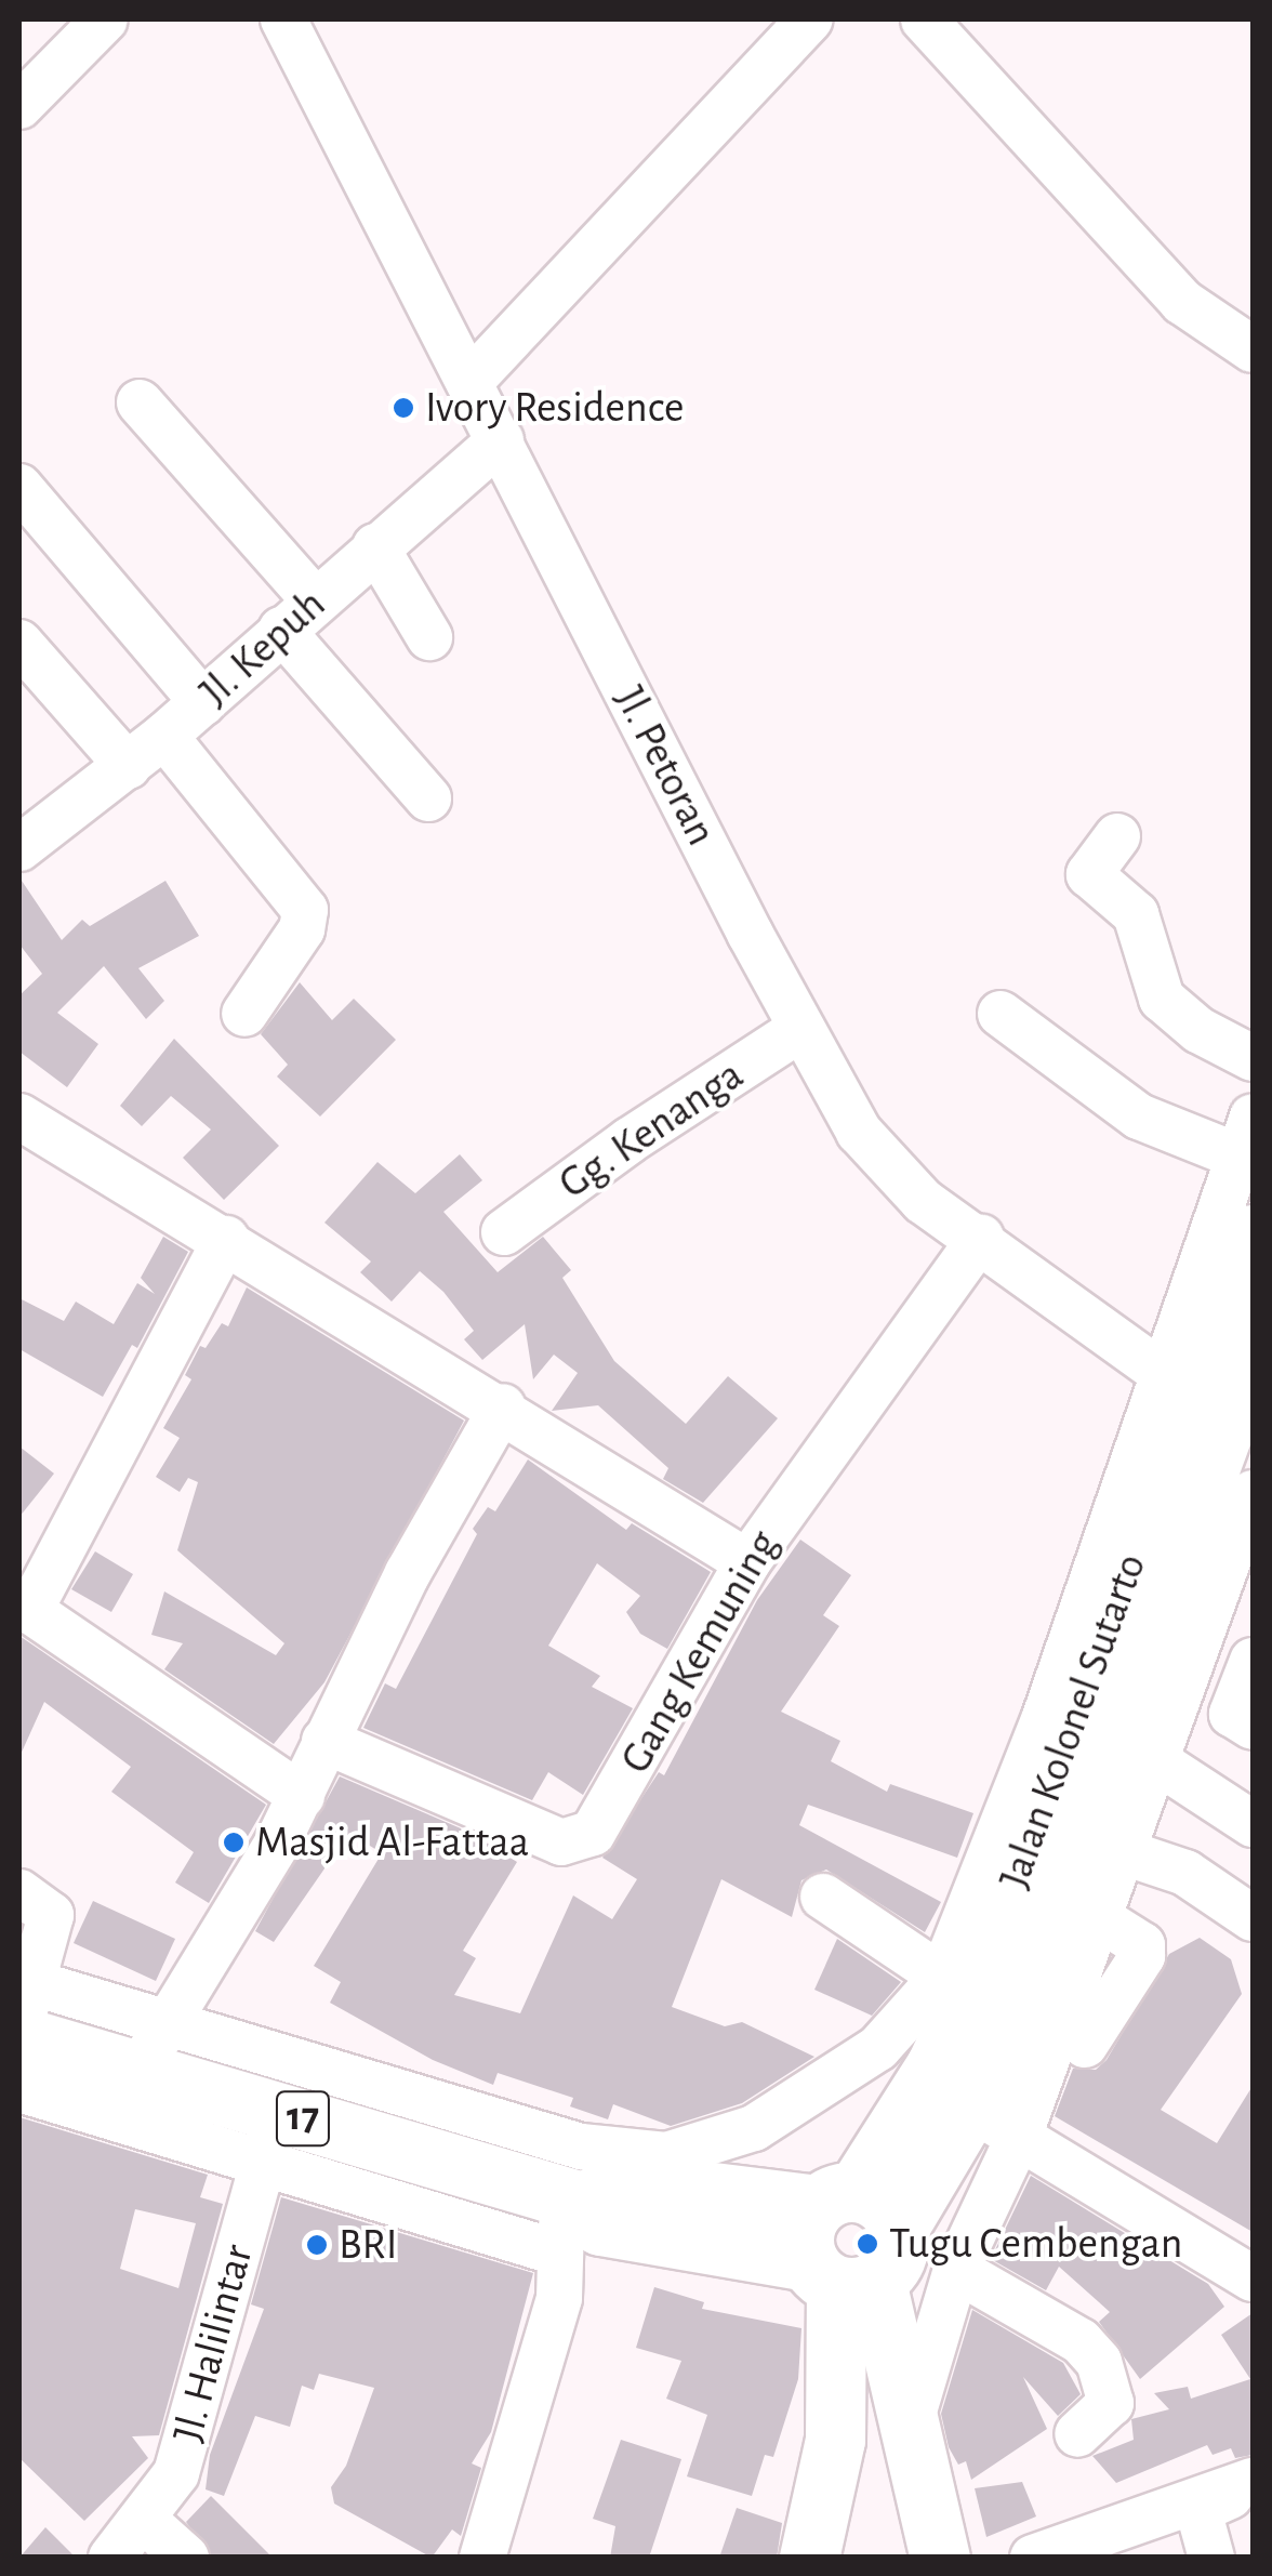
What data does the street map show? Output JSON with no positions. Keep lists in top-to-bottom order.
{
  "streets": {
    "main road": ["Jalan Kolonel Sutarto", "17"],
    "street": [
      "Jl. Kepuh",
      "Jl. Petoran",
      "Gg. Kenanga",
      "Gang Kemuning",
      "Jl. Halilintar"
    ]
  },
  "crossings": [
    ["Jl. Kepuh", "Jl. Petoran"],
    ["Jl. Petoran", "Gg. Kenanga"],
    ["Jl. Petoran", "Gang Kemuning"],
    ["Jl. Petoran", "Jalan Kolonel Sutarto"],
    ["Jalan Kolonel Sutarto", "17"],
    ["17", "Jl. Halilintar"]
  ],
  "places": [
    "Ivory Residence",
    "Masjid Al-Fattaa",
    "Tugu Cembengan",
    "BRI"
  ]
}
